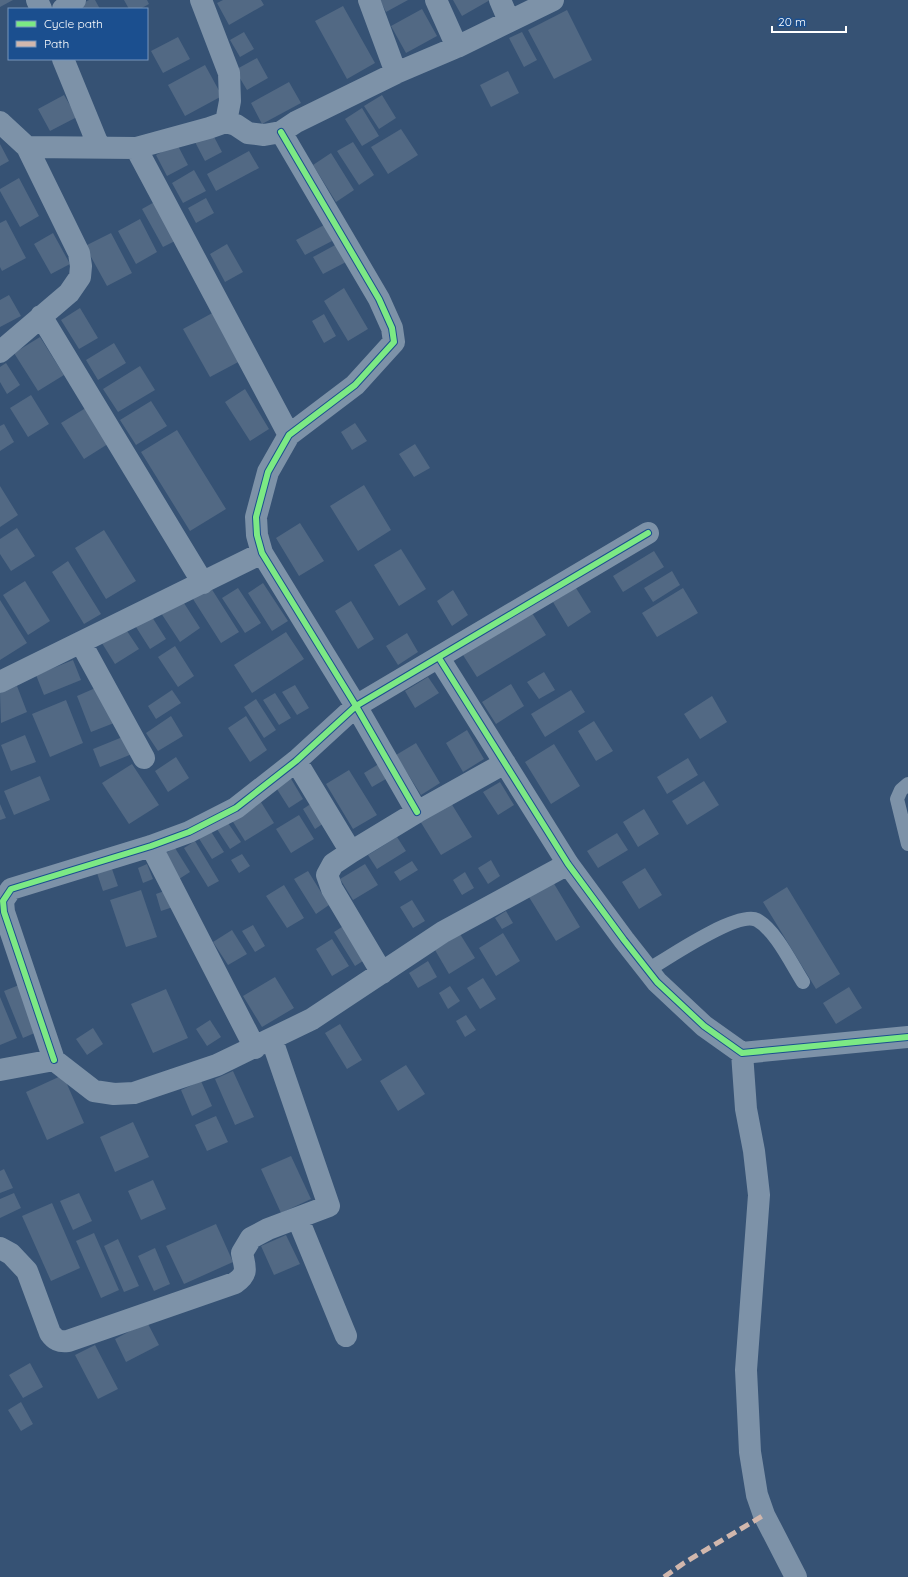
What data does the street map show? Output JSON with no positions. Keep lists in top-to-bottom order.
{
  "legend": ["Cycle path", "Path"],
  "scale_bar": "20 m"
}
